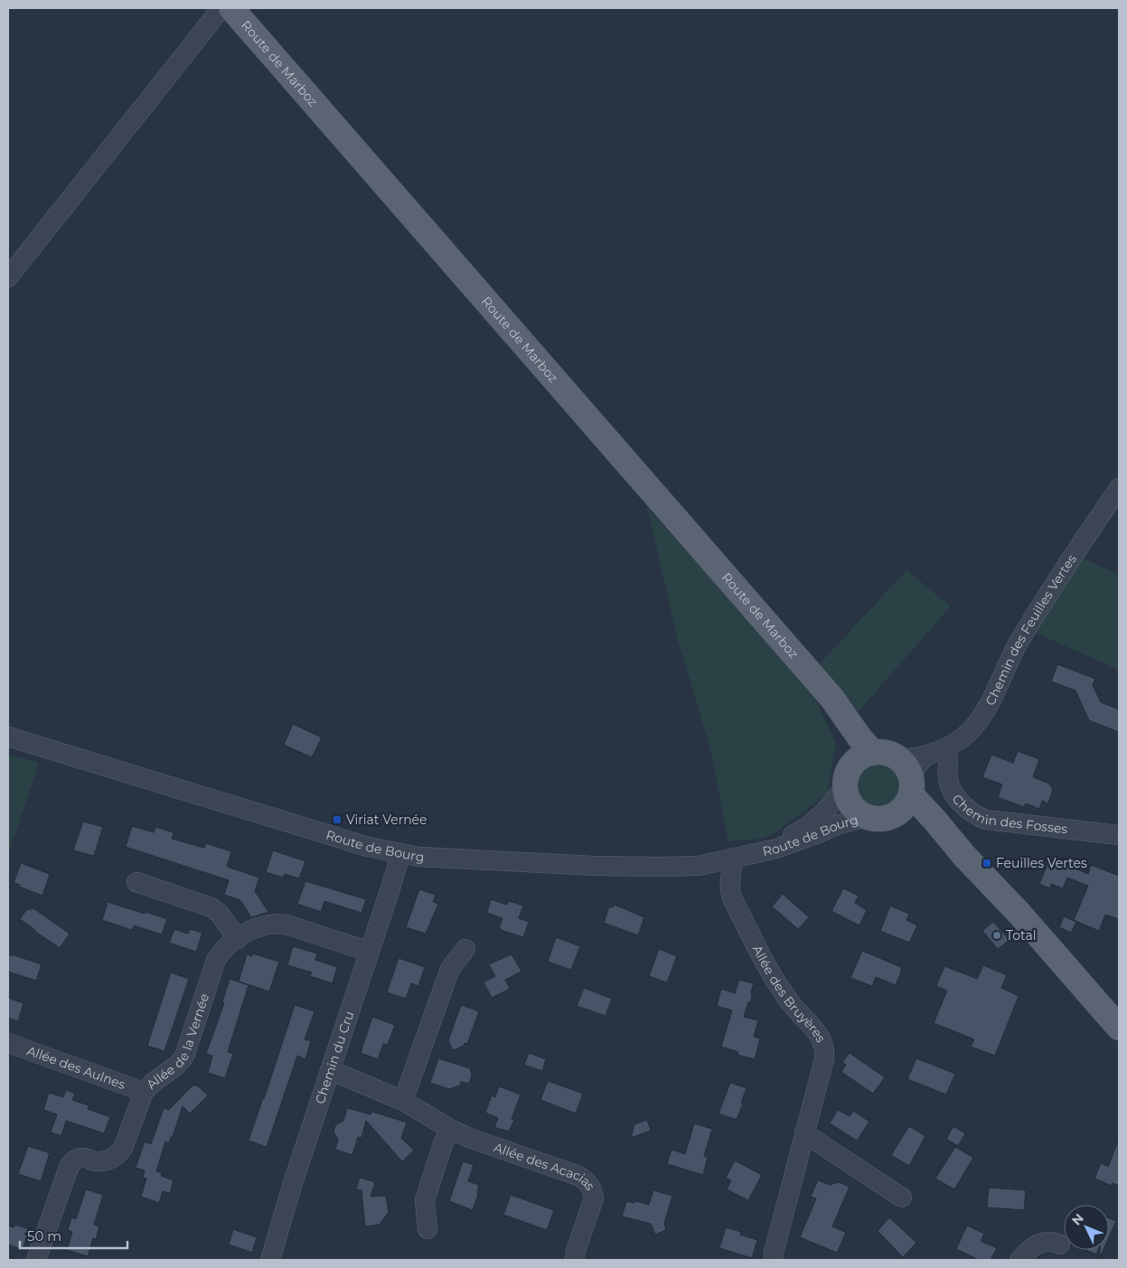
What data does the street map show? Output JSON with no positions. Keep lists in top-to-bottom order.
{
  "streets": {
    "main road": ["Route de Marboz"],
    "street": [
      "Chemin des Feuilles Vertes",
      "Chemin des Fosses",
      "Route de Bourg",
      "Allée des Bruyères",
      "Allée de la Vernée",
      "Chemin du Cru",
      "Allée des Aulnes",
      "Allée des Acacias"
    ]
  },
  "crossings": [
    ["Route de Marboz", "Route de Bourg"],
    ["Chemin des Feuilles Vertes", "Chemin des Fosses"],
    ["Route de Bourg", "Allée des Bruyères"],
    ["Route de Bourg", "Chemin du Cru"],
    ["Allée de la Vernée", "Chemin du Cru"],
    ["Allée de la Vernée", "Allée des Aulnes"],
    ["Chemin du Cru", "Allée des Acacias"]
  ],
  "places": {
    "transit": ["Viriat Vernée", "Feuilles Vertes"],
    "other": ["Total"]
  },
  "scale_bar": "50 m",
  "north": "top left"
}
